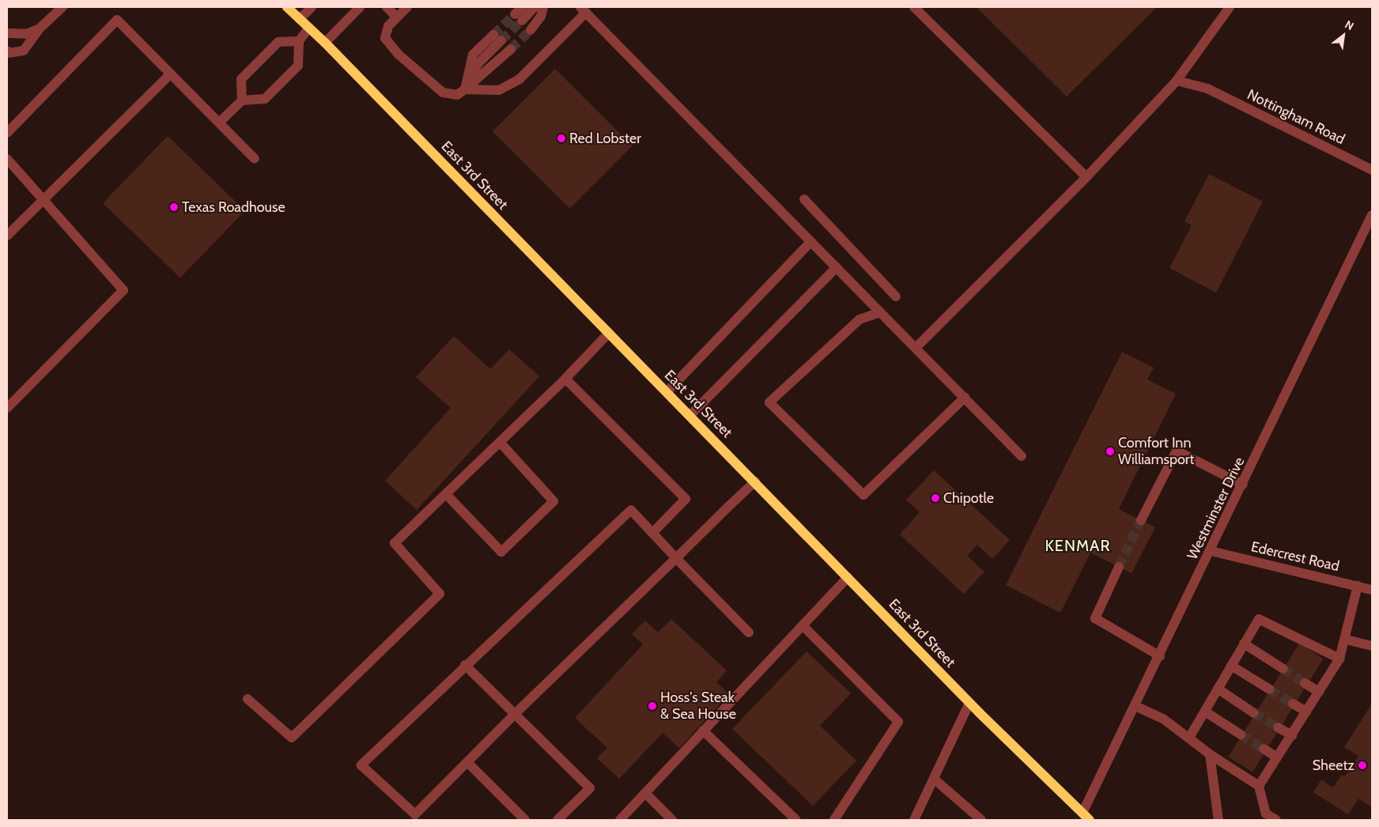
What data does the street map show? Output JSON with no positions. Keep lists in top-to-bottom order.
{
  "streets": {
    "main road": ["East 3rd Street"],
    "street": ["Nottingham Road", "Westminster Drive", "Edercrest Road"]
  },
  "crossings": [
    ["East 3rd Street", "Westminster Drive"],
    ["Westminster Drive", "Edercrest Road"]
  ],
  "districts": ["KENMAR"],
  "places": [
    "Red Lobster",
    "Texas Roadhouse",
    "Comfort Inn Williamsport",
    "Chipotle",
    "Hoss's Steak & Sea House",
    "Sheetz"
  ],
  "north": "top right"
}
